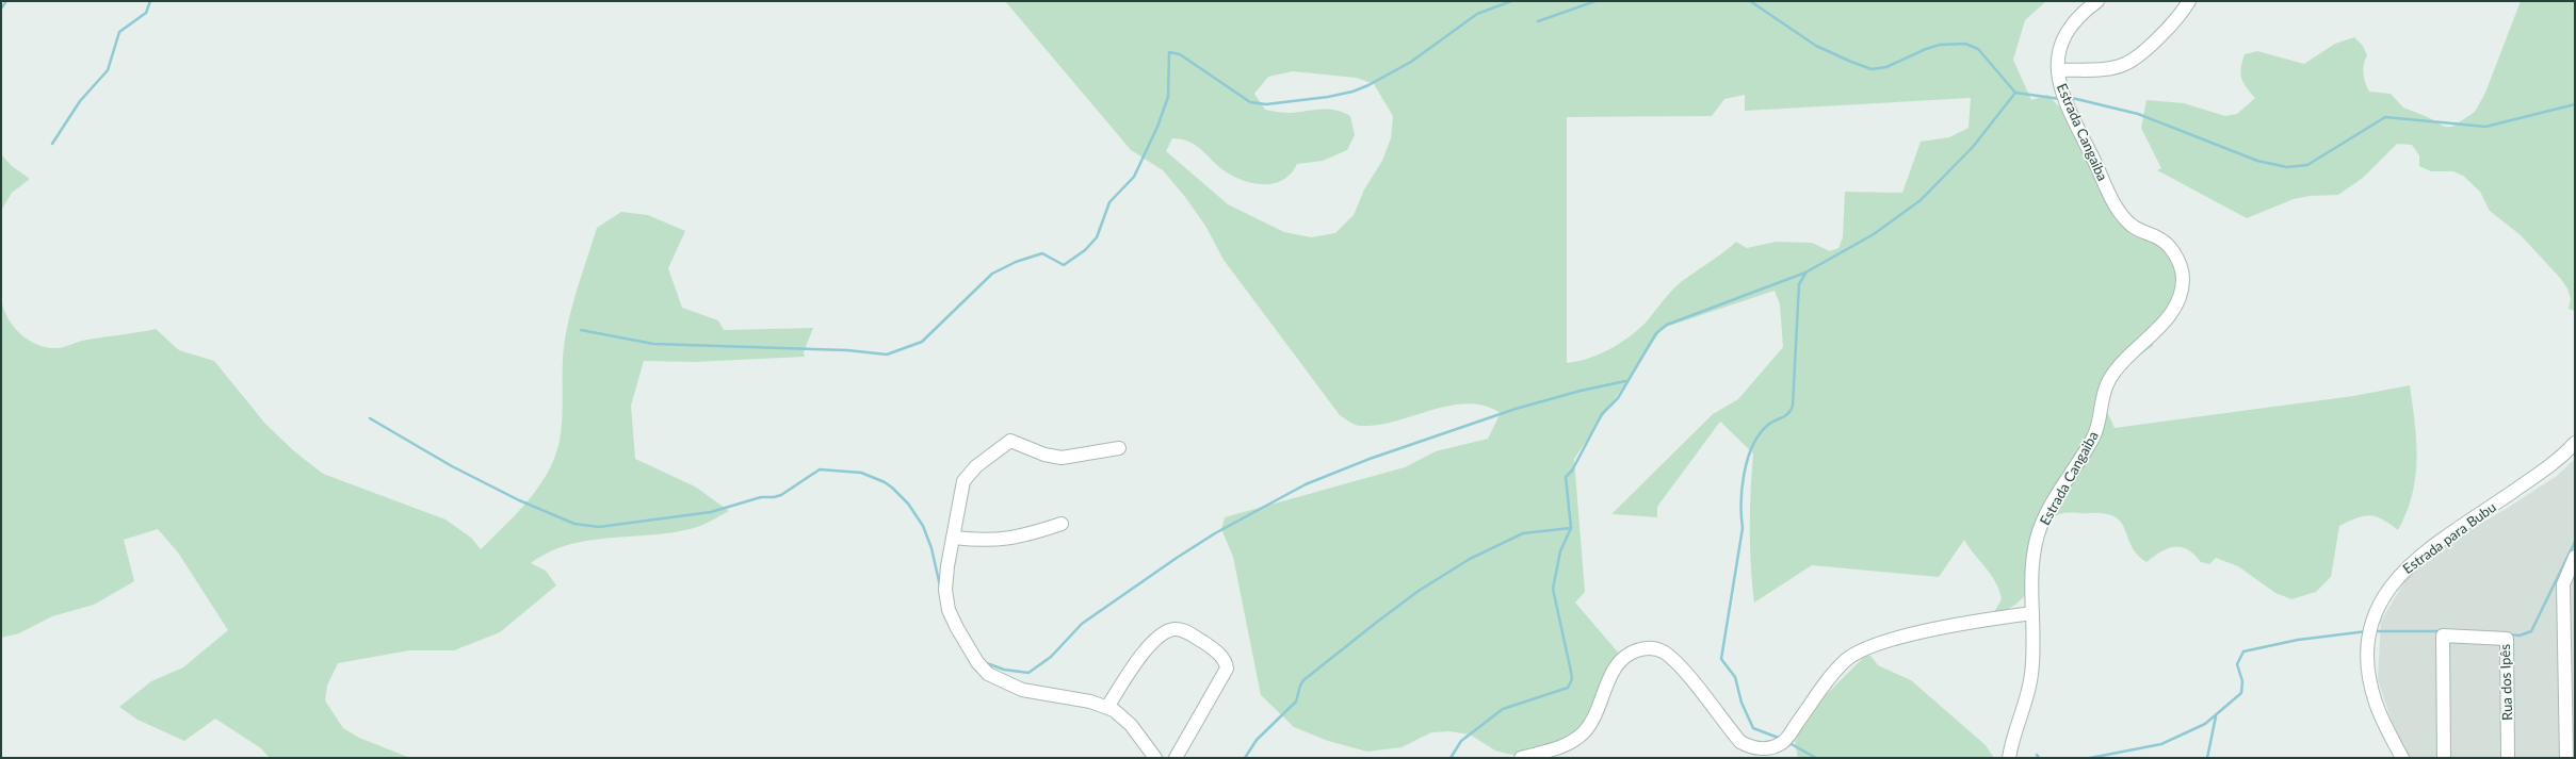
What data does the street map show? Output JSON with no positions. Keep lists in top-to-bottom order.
{
  "streets": {
    "street": ["Estrada Cangaiba", "Estrada para Bubu", "Rua dos Ipês"]
  }
}
